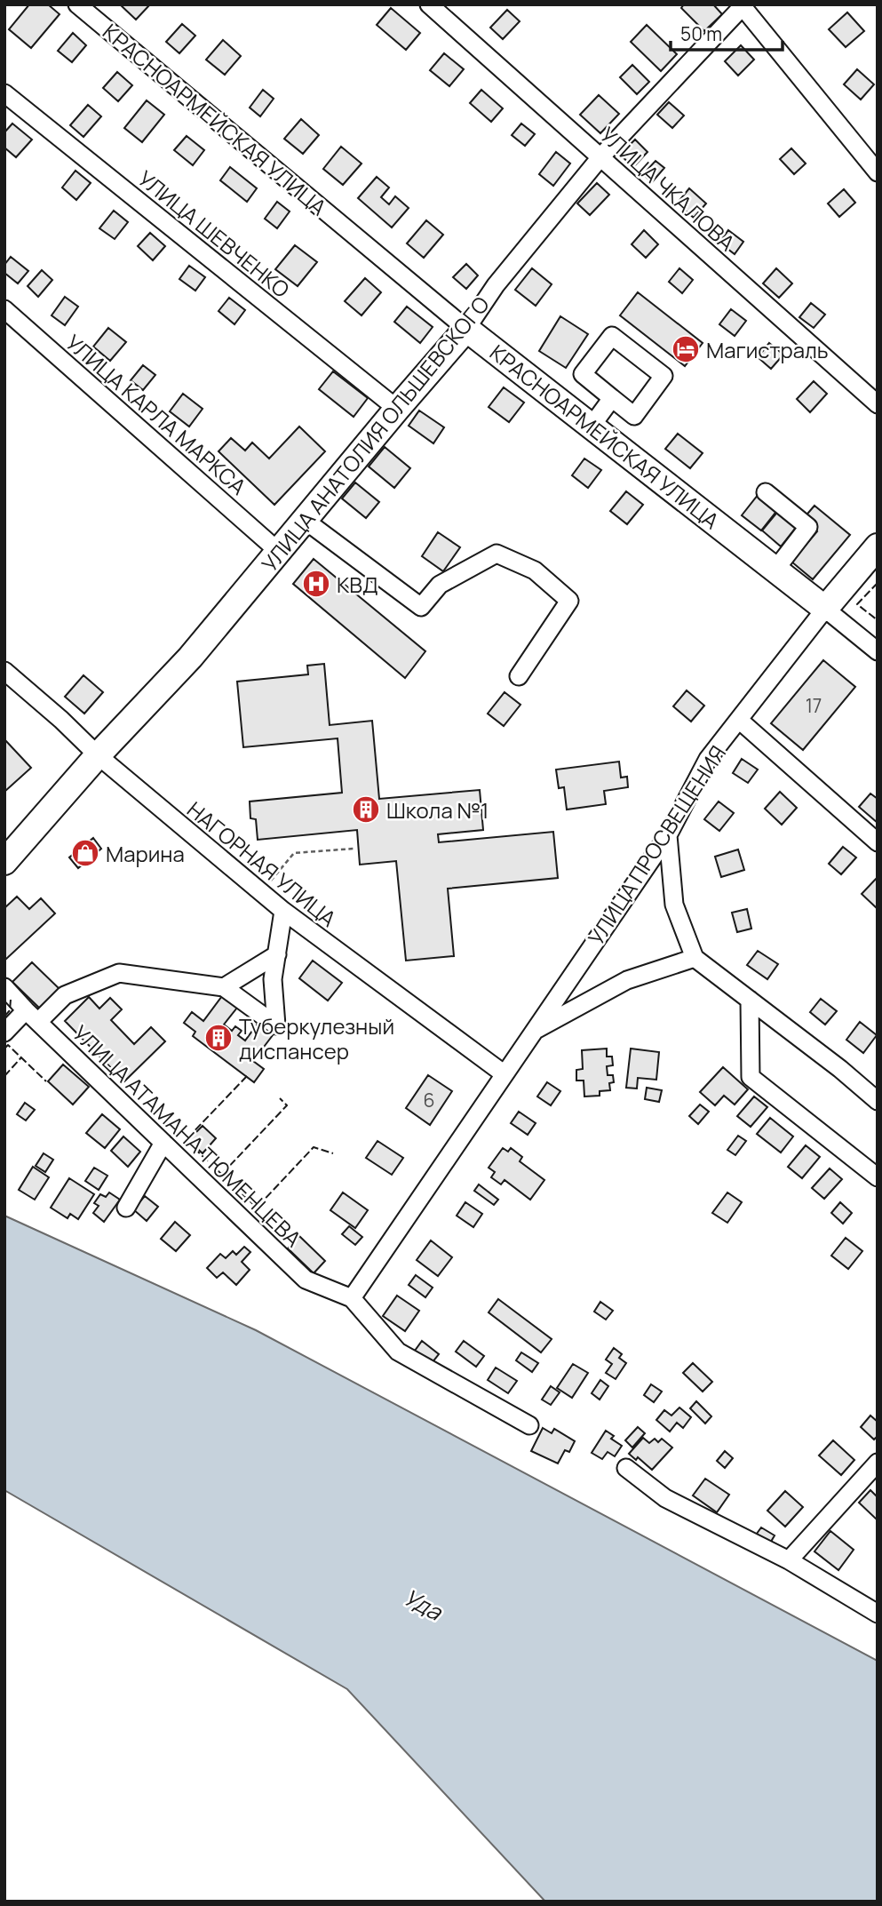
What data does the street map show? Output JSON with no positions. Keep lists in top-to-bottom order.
{
  "streets": {
    "highway": ["КРАСНОАРМЕЙСКАЯ УЛИЦА", "УЛИЦА АНАТОЛИЯ ОЛЬШЕВСКОГО", "УЛИЦА ПРОСВЕЩЕНИЯ"],
    "street": [
      "УЛИЦА ЧКАЛОВА",
      "УЛИЦА ШЕВЧЕНКО",
      "УЛИЦА КАРЛА МАРКСА",
      "НАГОРНАЯ УЛИЦА",
      "УЛИЦА АТАМАНА ТЮМЕНЦЕВА"
    ]
  },
  "crossings": [
    ["КРАСНОАРМЕЙСКАЯ УЛИЦА", "УЛИЦА АНАТОЛИЯ ОЛЬШЕВСКОГО"],
    ["КРАСНОАРМЕЙСКАЯ УЛИЦА", "УЛИЦА ПРОСВЕЩЕНИЯ"],
    ["УЛИЦА ЧКАЛОВА", "УЛИЦА АНАТОЛИЯ ОЛЬШЕВСКОГО"],
    ["УЛИЦА ШЕВЧЕНКО", "УЛИЦА АНАТОЛИЯ ОЛЬШЕВСКОГО"],
    ["УЛИЦА КАРЛА МАРКСА", "УЛИЦА АНАТОЛИЯ ОЛЬШЕВСКОГО"],
    ["УЛИЦА АНАТОЛИЯ ОЛЬШЕВСКОГО", "НАГОРНАЯ УЛИЦА"],
    ["УЛИЦА ПРОСВЕЩЕНИЯ", "НАГОРНАЯ УЛИЦА"],
    ["УЛИЦА ПРОСВЕЩЕНИЯ", "УЛИЦА АТАМАНА ТЮМЕНЦЕВА"]
  ],
  "water": ["Уда"],
  "places": {
    "hotel": ["Магистраль"],
    "hospital": ["КВД"],
    "building": ["Школа №1", "Туберкулезный диспансер"],
    "shop": ["Марина"]
  },
  "house_numbers": ["17", "6"],
  "scale_bar": "50 m"
}
